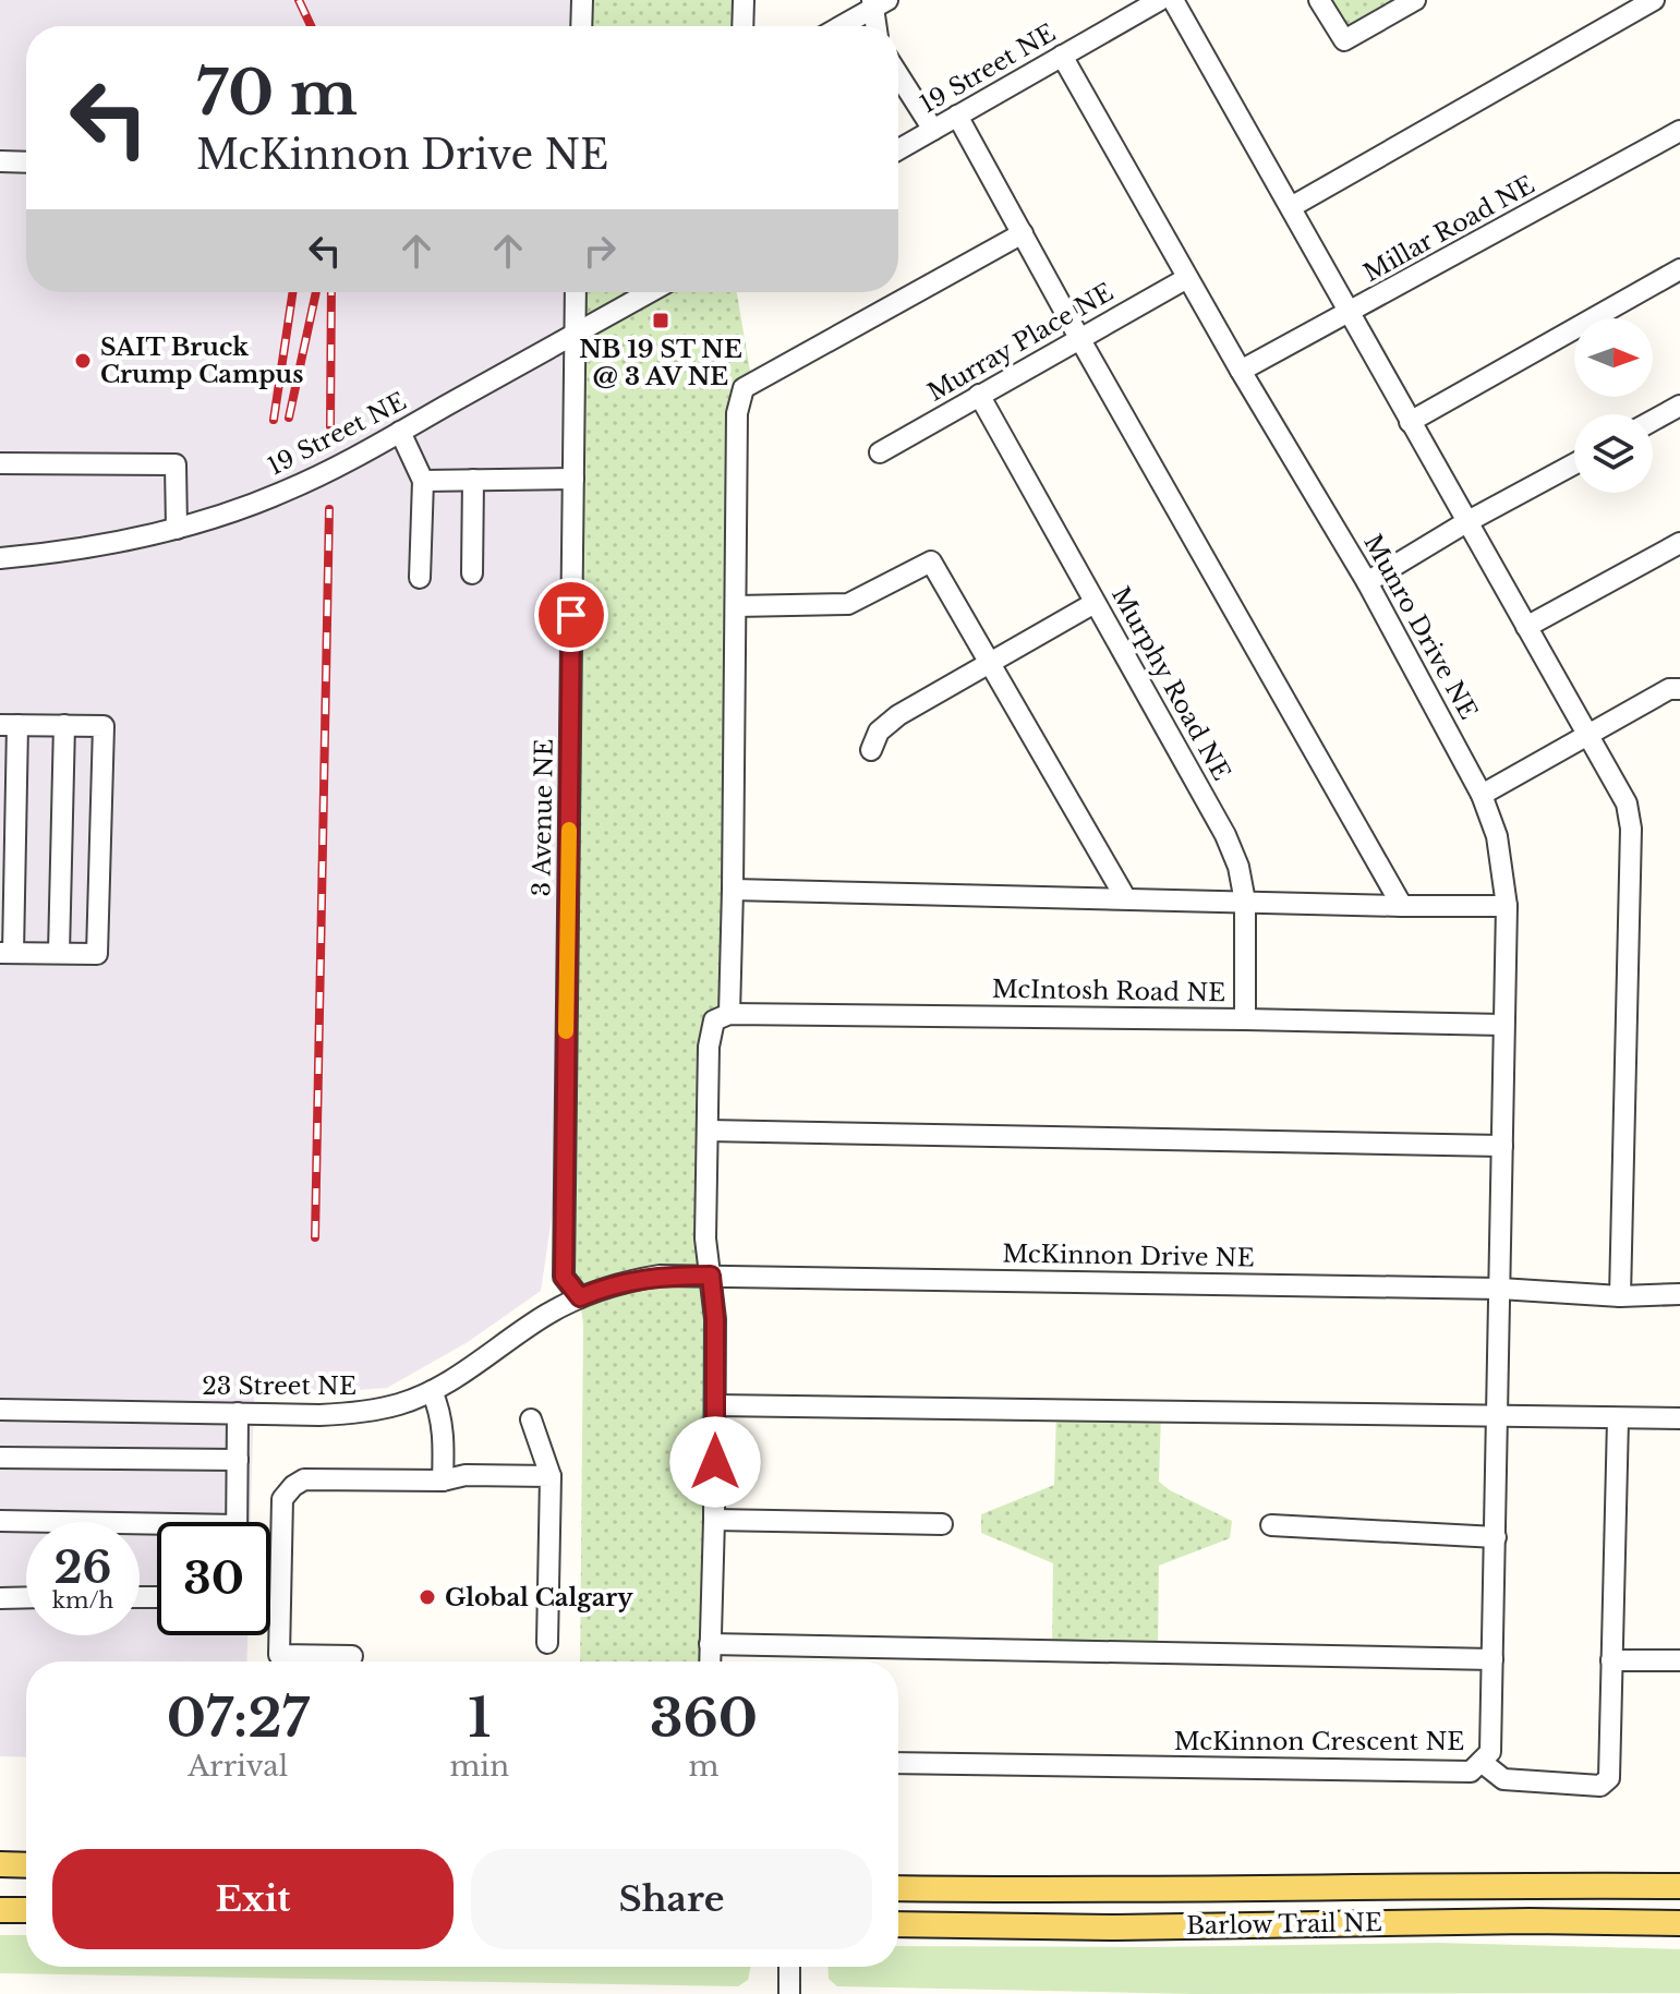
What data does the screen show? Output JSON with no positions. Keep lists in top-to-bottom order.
{
  "streets": {
    "main road": ["Barlow Trail NE"],
    "street": [
      "19 Street NE",
      "Millar Road NE",
      "Murray Place NE",
      "Munro Drive NE",
      "Murphy Road NE",
      "3 Avenue NE",
      "McIntosh Road NE",
      "McKinnon Drive NE",
      "23 Street NE",
      "McKinnon Crescent NE"
    ]
  },
  "crossings": [
    ["19 Street NE", "Munro Drive NE"],
    ["19 Street NE", "3 Avenue NE"],
    ["Millar Road NE", "Munro Drive NE"],
    ["Murray Place NE", "Munro Drive NE"],
    ["Murray Place NE", "Murphy Road NE"],
    ["Munro Drive NE", "McIntosh Road NE"],
    ["Munro Drive NE", "McKinnon Drive NE"],
    ["Munro Drive NE", "McKinnon Crescent NE"],
    ["Murphy Road NE", "McIntosh Road NE"],
    ["3 Avenue NE", "McKinnon Drive NE"],
    ["3 Avenue NE", "23 Street NE"],
    ["McKinnon Drive NE", "23 Street NE"],
    ["McKinnon Drive NE", "McKinnon Crescent NE"]
  ],
  "places": {
    "transit": ["NB 19 ST NE @ 3 AV NE"],
    "other": ["SAIT Bruck Crump Campus", "Global Calgary"]
  },
  "north": "right",
  "page": {
    "turn": ["70 m", "McKinnon Drive NE"],
    "speed": "26 km/h",
    "limit": "30",
    "eta": [
      "07:27",
      "Arrival",
      "1",
      "min",
      "360",
      "m"
    ],
    "buttons": ["Exit", "Share"]
  }
}
